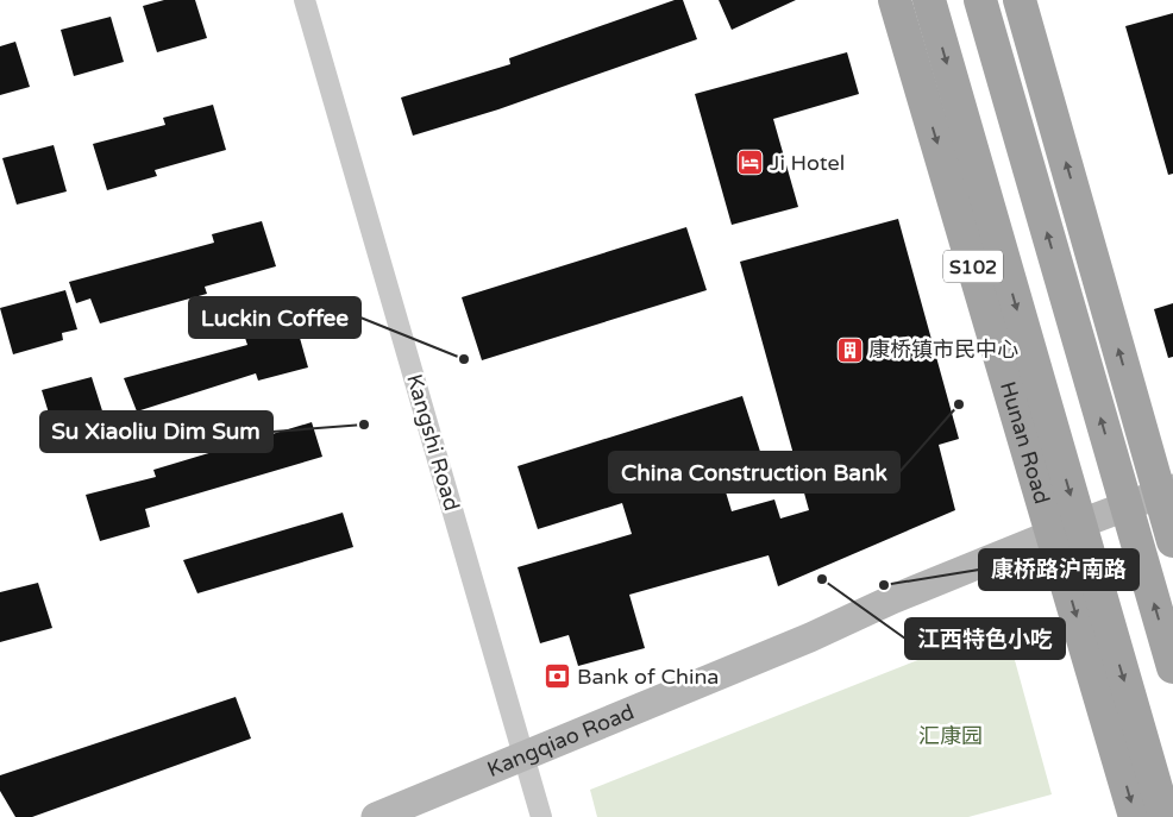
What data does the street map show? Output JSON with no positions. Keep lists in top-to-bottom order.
{
  "streets": {
    "main road": ["S102", "Hunan Road", "Kangqiao Road"],
    "street": ["Kangshi Road"]
  },
  "crossings": [
    ["Kangshi Road", "Kangqiao Road"],
    ["Hunan Road", "Kangqiao Road"]
  ],
  "parks": ["汇康园"],
  "places": {
    "hotel": ["Ji Hotel"],
    "building": ["康桥镇市民中心"],
    "other": [
      "Luckin Coffee",
      "China Construction Bank",
      "Su Xiaoliu Dim Sum",
      "江西特色小吃",
      "康桥路沪南路"
    ],
    "bank": ["Bank of China"]
  }
}
